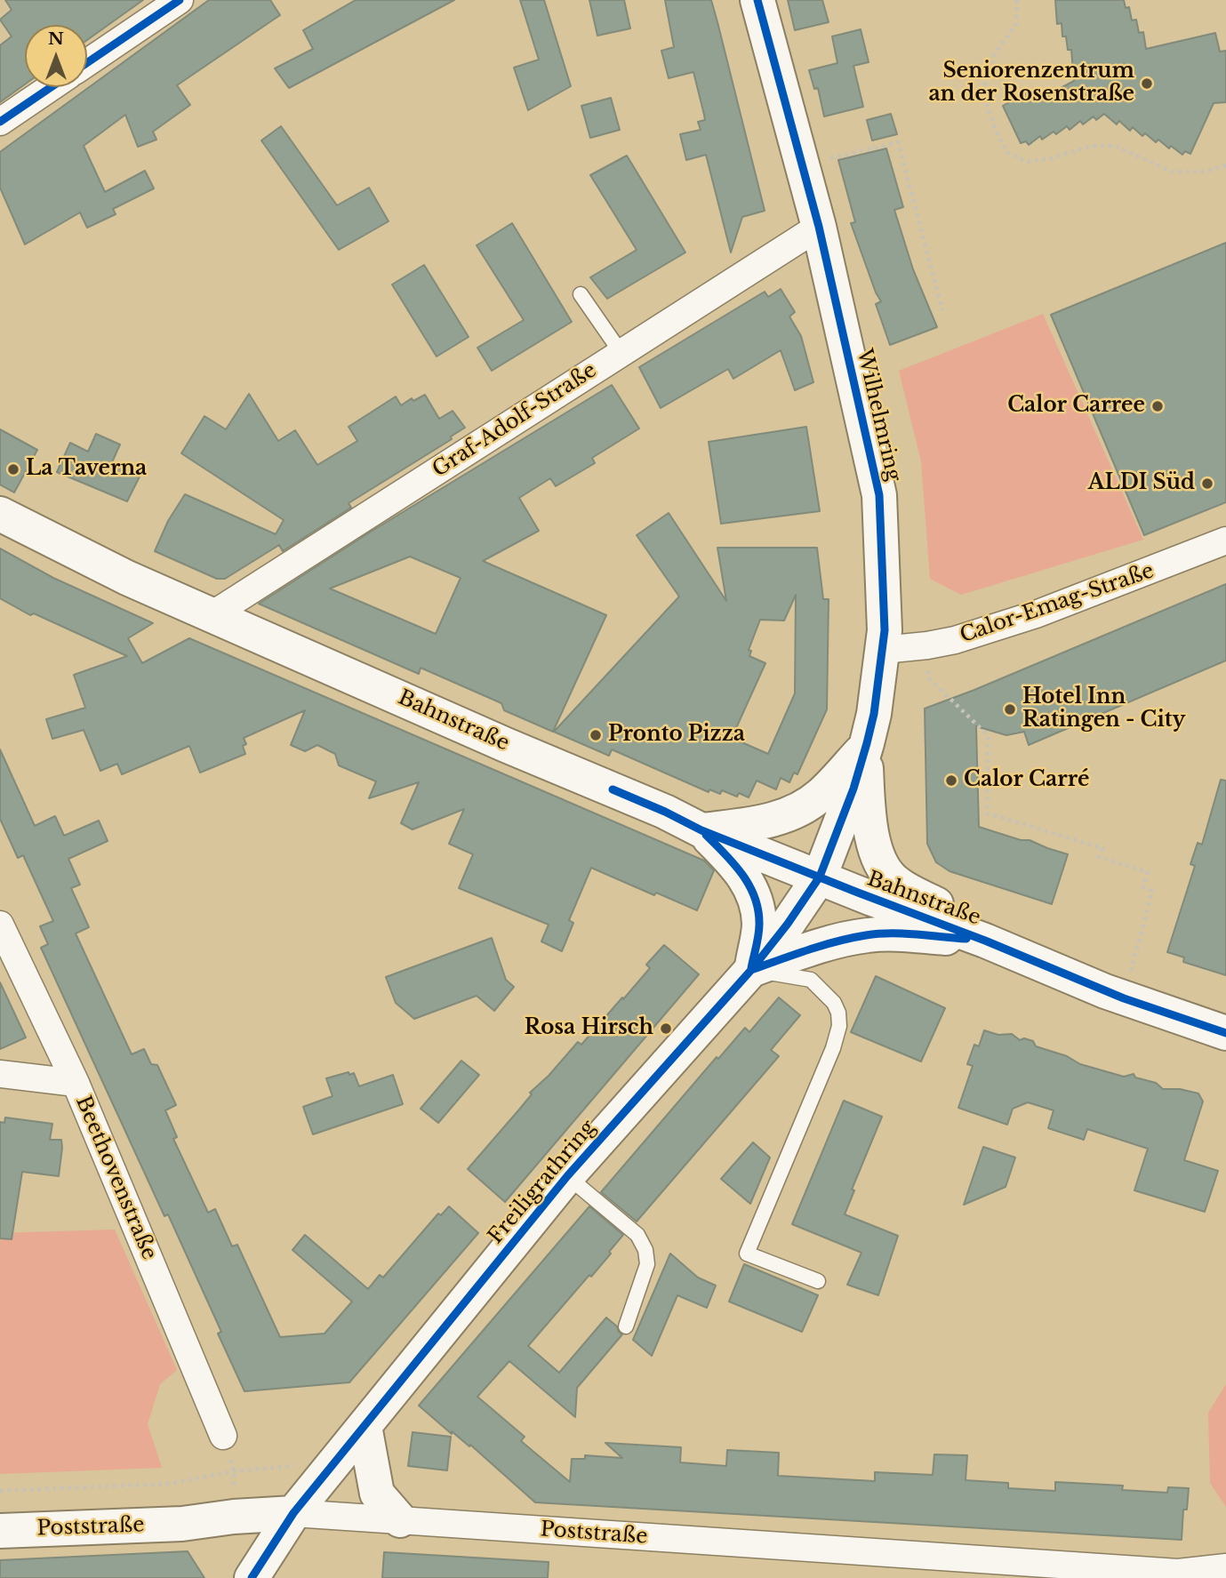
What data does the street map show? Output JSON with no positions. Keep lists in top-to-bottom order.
{
  "streets": {
    "main road": [
      "Wilhelmring",
      "Bahnstraße",
      "Freiligrathring",
      "Poststraße"
    ],
    "street": ["Graf-Adolf-Straße", "Calor-Emag-Straße", "Beethovenstraße"]
  },
  "crossings": [
    ["Wilhelmring", "Graf-Adolf-Straße"],
    ["Wilhelmring", "Calor-Emag-Straße"],
    ["Wilhelmring", "Bahnstraße"],
    ["Wilhelmring", "Freiligrathring"],
    ["Graf-Adolf-Straße", "Bahnstraße"],
    ["Bahnstraße", "Freiligrathring"],
    ["Freiligrathring", "Poststraße"]
  ],
  "places": [
    "Seniorenzentrum an der Rosenstraße",
    "Calor Carree",
    "La Taverna",
    "ALDI Süd",
    "Hotel Inn Ratingen - City",
    "Pronto Pizza",
    "Calor Carré",
    "Rosa Hirsch"
  ],
  "north": "top"
}
